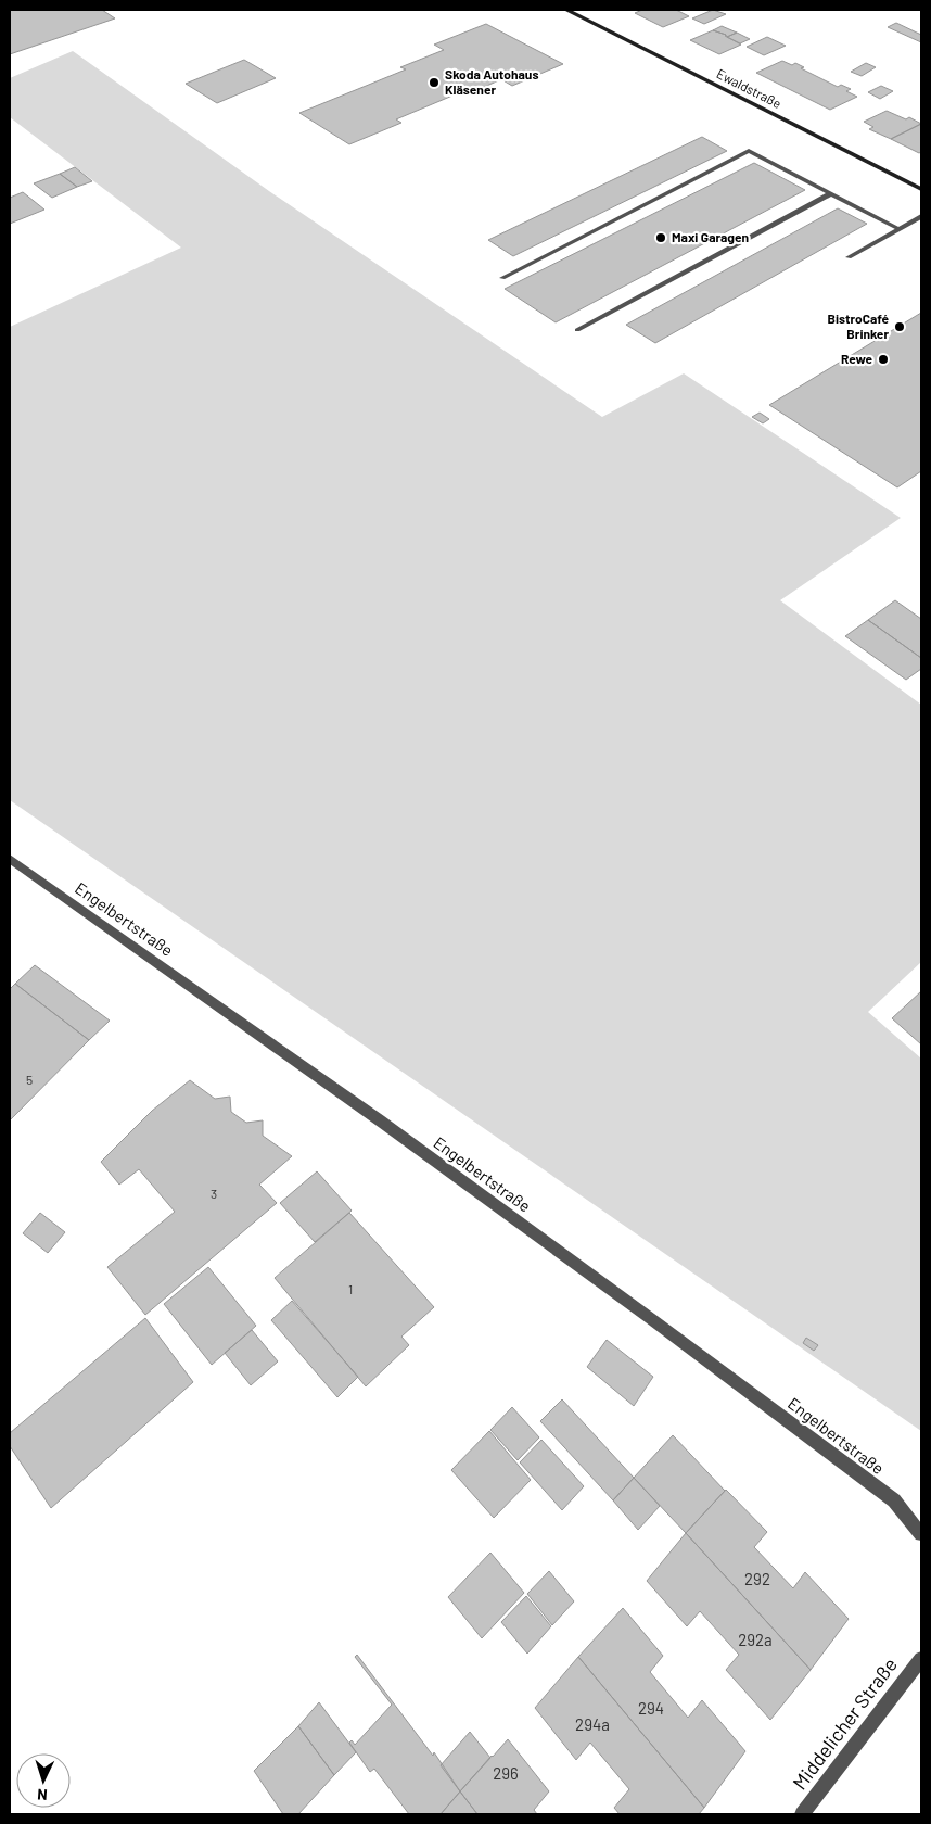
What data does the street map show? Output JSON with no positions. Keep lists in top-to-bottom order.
{
  "streets": {
    "main road": ["Ewaldstraße"],
    "street": ["Engelbertstraße", "Middelicher Straße"]
  },
  "places": [
    "Skoda Autohaus Kläsener",
    "Maxi Garagen",
    "BistroCafé Brinker",
    "Rewe"
  ],
  "house_numbers": [
    "5",
    "3",
    "1",
    "292",
    "292a",
    "294",
    "294a",
    "296"
  ],
  "north": "bottom"
}
